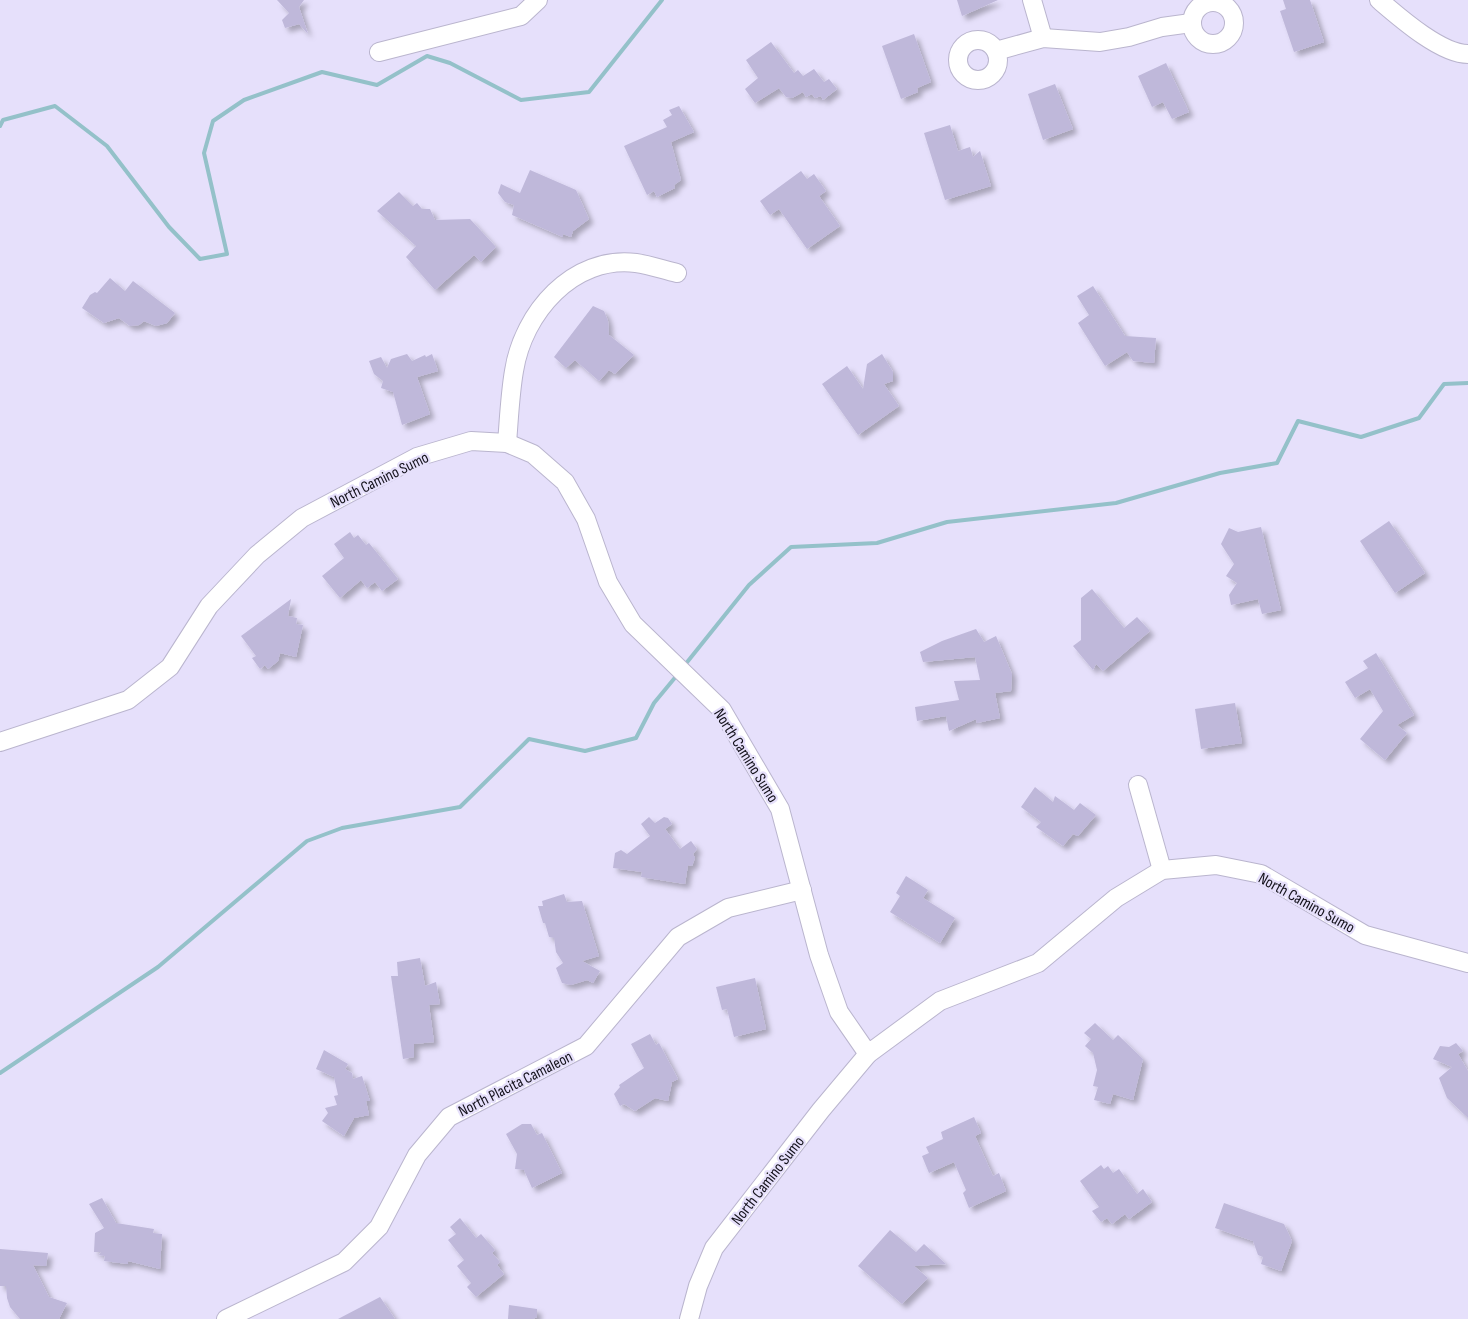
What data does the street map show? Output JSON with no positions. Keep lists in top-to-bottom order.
{
  "streets": {
    "street": ["North Camino Sumo", "North Placita Camaleon"]
  },
  "crossings": [
    ["North Camino Sumo", "North Placita Camaleon"]
  ]
}
